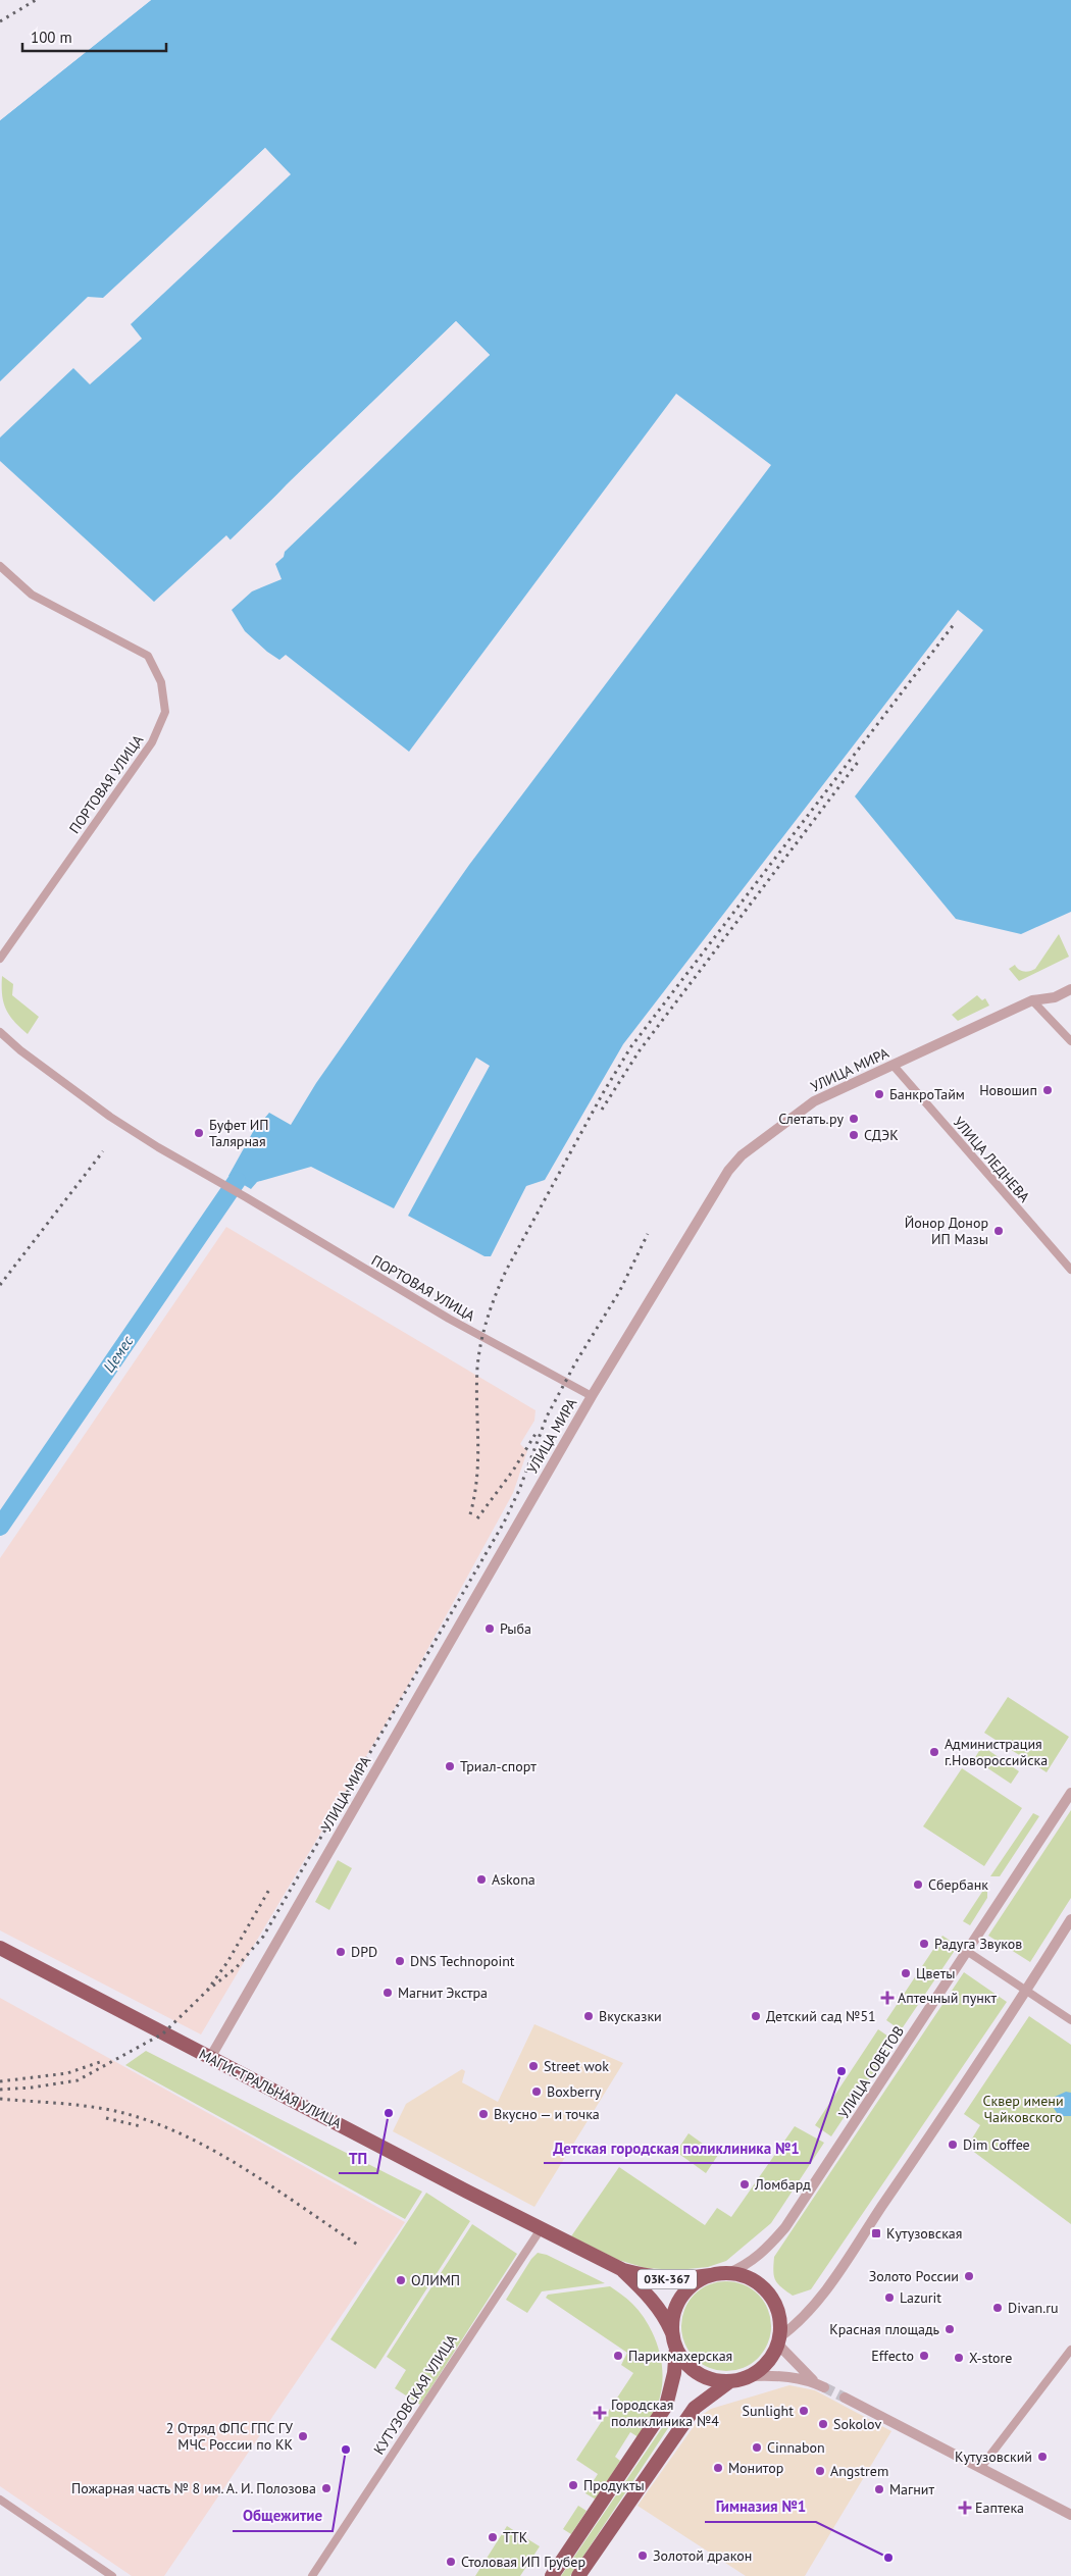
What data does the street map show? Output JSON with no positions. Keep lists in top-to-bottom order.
{
  "streets": {
    "highway": ["МАГИСТРАЛЬНАЯ УЛИЦА", "03К-367"],
    "street": [
      "ПОРТОВАЯ УЛИЦА",
      "УЛИЦА МИРА",
      "УЛИЦА ЛЕДНЕВА",
      "УЛИЦА СОВЕТОВ",
      "КУТУЗОВСКАЯ УЛИЦА"
    ]
  },
  "crossings": [
    ["ПОРТОВАЯ УЛИЦА", "УЛИЦА МИРА"],
    ["УЛИЦА МИРА", "УЛИЦА ЛЕДНЕВА"],
    ["УЛИЦА МИРА", "МАГИСТРАЛЬНАЯ УЛИЦА"],
    ["УЛИЦА СОВЕТОВ", "МАГИСТРАЛЬНАЯ УЛИЦА"],
    ["МАГИСТРАЛЬНАЯ УЛИЦА", "КУТУЗОВСКАЯ УЛИЦА"]
  ],
  "water": ["Цемес"],
  "parks": ["Сквер имени Чайковского"],
  "places": {
    "other": [
      "Новошип",
      "БанкроТайм",
      "Слетать.ру",
      "Буфет ИП Талярная",
      "СДЭК",
      "Йонор Донор ИП Мазы",
      "Рыба",
      "Администрация г.Новороссийска",
      "Триал-спорт",
      "Askona",
      "Сбербанк",
      "Радуга Звуков",
      "DPD",
      "DNS Technopoint",
      "Цветы",
      "Магнит Экстра",
      "Вкусказки",
      "Детский сад №51",
      "Street wok",
      "Детская городская поликлиника №1",
      "Boxberry",
      "ТП",
      "Вкусно — и точка",
      "Dim Coffee",
      "Ломбард",
      "Золото России",
      "ОЛИМП",
      "Lazurit",
      "Divan.ru",
      "Красная площадь",
      "Парикмахерская",
      "Effecto",
      "X-store",
      "Sunlight",
      "Sokolov",
      "2 Отряд ФПС ГПС ГУ МЧС России по КК",
      "Cinnabon",
      "Общежитие",
      "Кутузовский",
      "Монитор",
      "Angstrem",
      "Продукты",
      "Пожарная часть № 8 им. А. И. Полозова",
      "Магнит",
      "ТТК",
      "Золотой дракон",
      "Гимназия №1",
      "Столовая ИП Грубер"
    ],
    "health": ["Аптечный пункт", "Городская поликлиника №4", "Еаптека"],
    "transit": ["Кутузовская"]
  },
  "scale_bar": "100 m"
}
